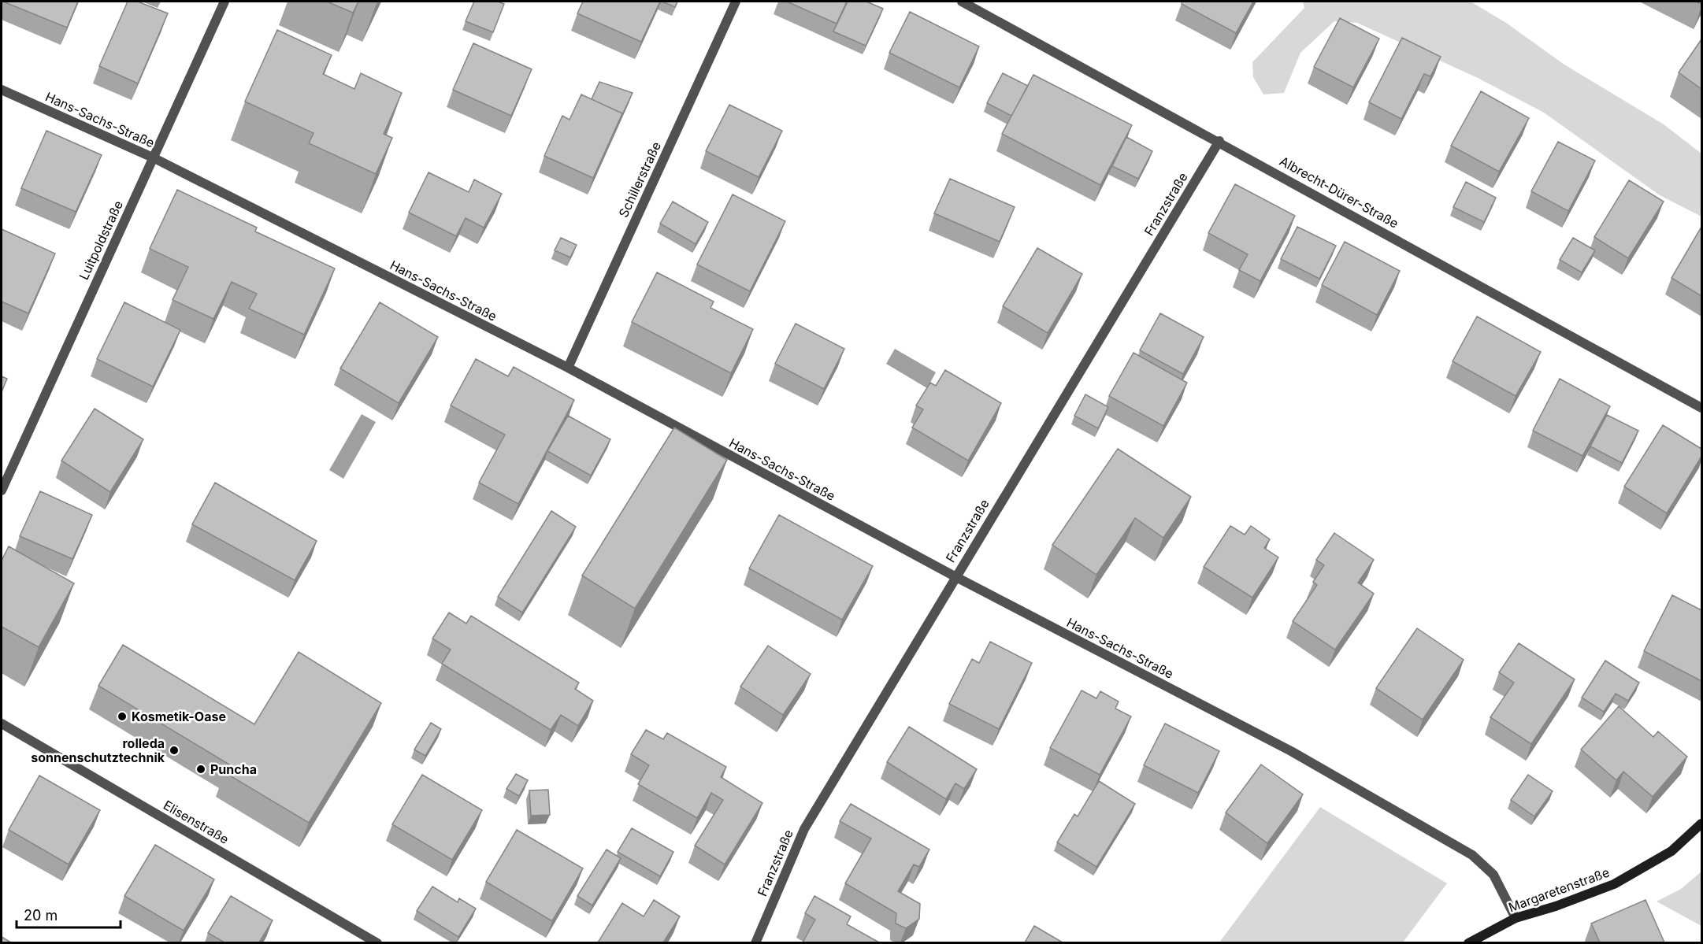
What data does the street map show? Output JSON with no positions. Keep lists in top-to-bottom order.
{
  "streets": {
    "street": [
      "Hans-Sachs-Straße",
      "Schillerstraße",
      "Albrecht-Dürer-Straße",
      "Franzstraße",
      "Luitpoldstraße",
      "Elisenstraße",
      "Margaretenstraße"
    ]
  },
  "crossings": [
    ["Hans-Sachs-Straße", "Schillerstraße"],
    ["Hans-Sachs-Straße", "Franzstraße"],
    ["Hans-Sachs-Straße", "Luitpoldstraße"],
    ["Hans-Sachs-Straße", "Margaretenstraße"],
    ["Albrecht-Dürer-Straße", "Franzstraße"]
  ],
  "places": ["Kosmetik-Oase", "rolleda sonnenschutztechnik", "Puncha"],
  "scale_bar": "20 m"
}
